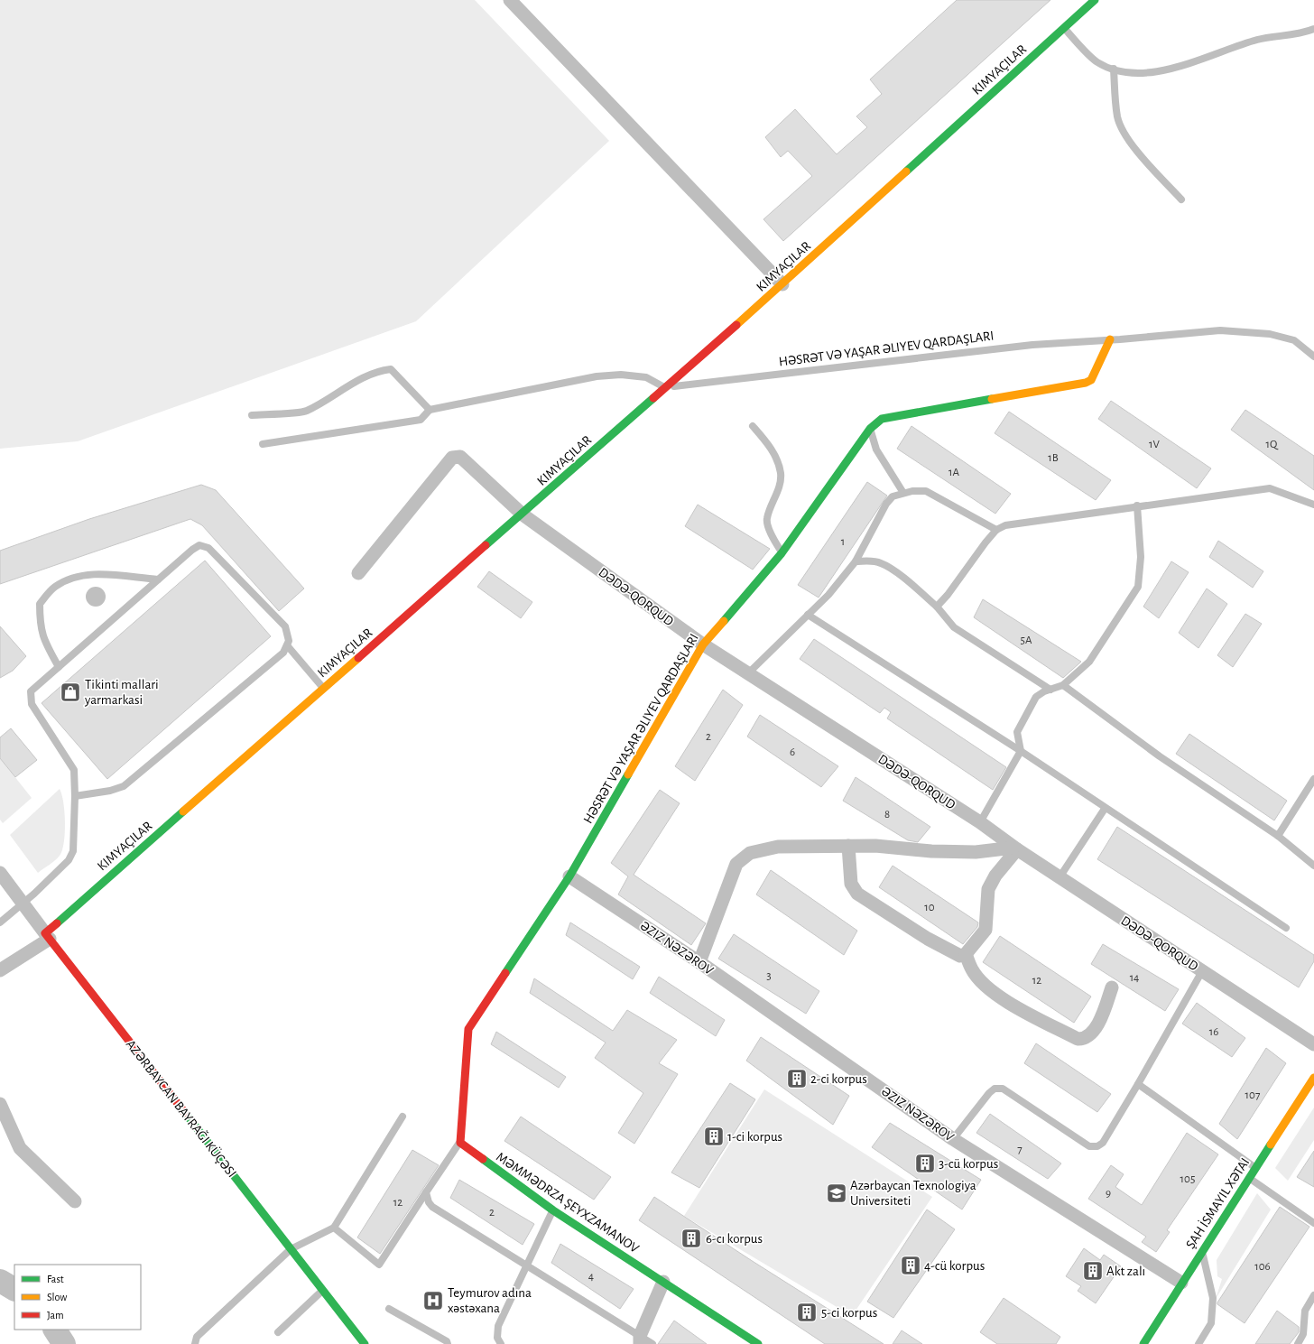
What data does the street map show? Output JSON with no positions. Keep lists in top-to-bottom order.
{
  "streets": {
    "street": ["DƏDƏ-QORQUD", "ƏZIZ NƏZƏROV", "MƏMMƏDRZA ŞEYXZAMANOV"]
  },
  "places": {
    "shop": ["Tikinti mallari yarmarkasi"],
    "building": [
      "2-ci korpus",
      "1-ci korpus",
      "3-cü korpus",
      "6-cı korpus",
      "4-cü korpus",
      "Akt zalı",
      "5-ci korpus"
    ],
    "school or university": ["Azərbaycan Texnologiya Universiteti"],
    "hospital": ["Teymurov adına xəstəxana"]
  },
  "house_numbers": [
    "1V",
    "1Q",
    "1B",
    "1A",
    "1",
    "5A",
    "2",
    "6",
    "8",
    "10",
    "3",
    "14",
    "12",
    "16",
    "107",
    "7",
    "105",
    "9",
    "12",
    "2",
    "106",
    "4"
  ],
  "legend": ["Fast", "Slow", "Jam"]
}
